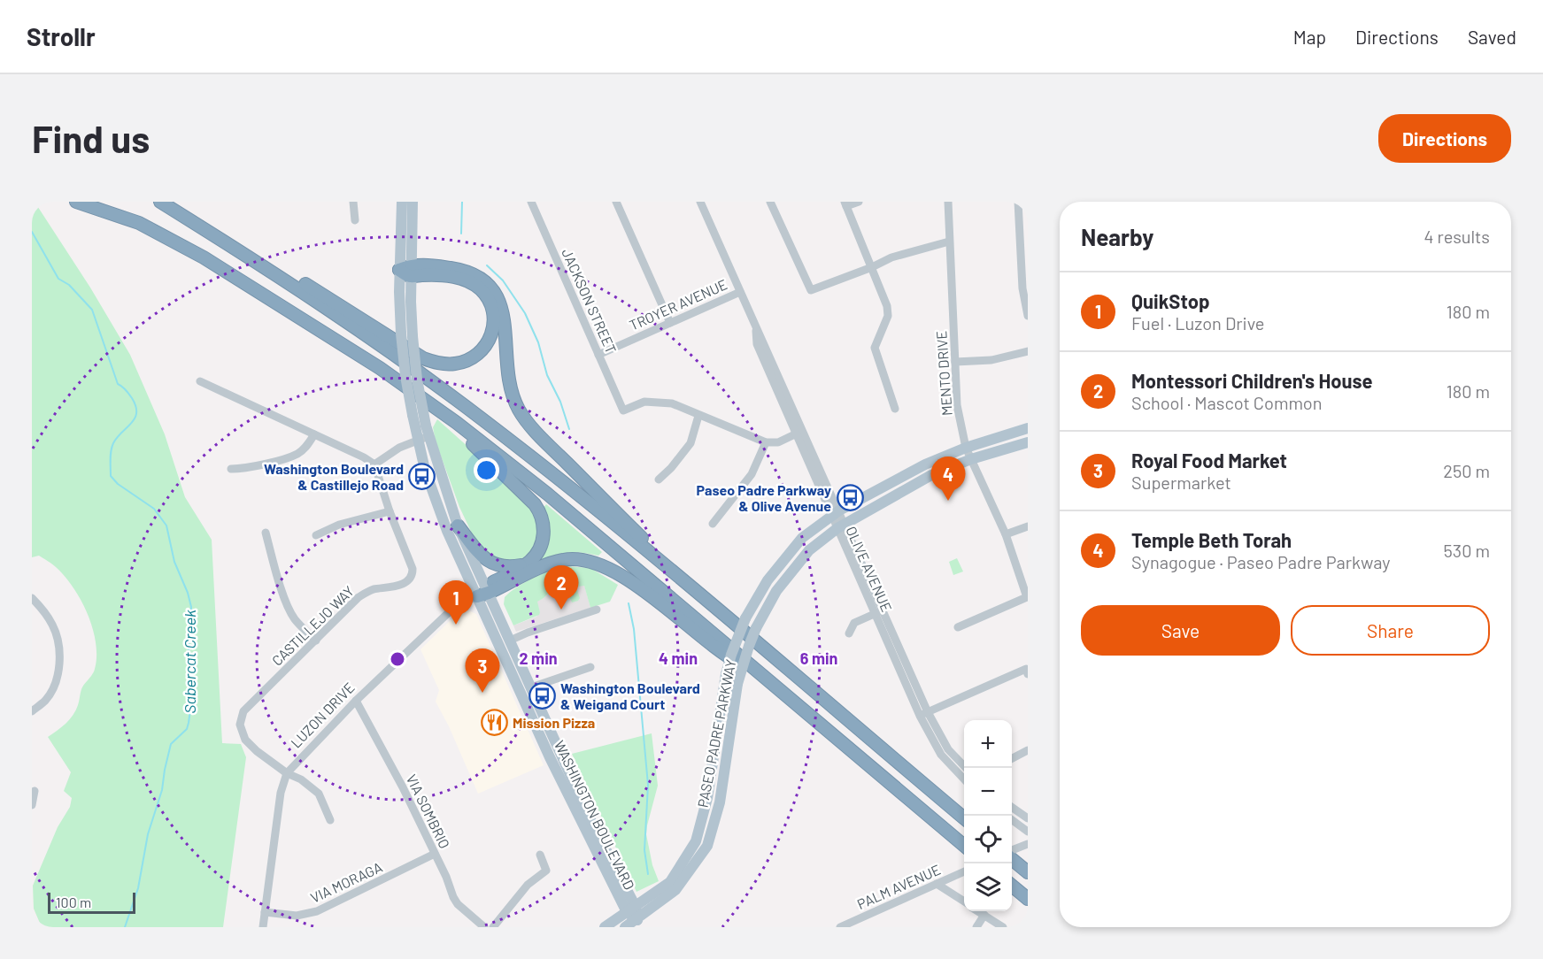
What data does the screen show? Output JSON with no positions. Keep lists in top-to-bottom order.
{
  "streets": {
    "main road": ["PASEO PADRE PARKWAY", "WASHINGTON BOULEVARD"],
    "street": [
      "JACKSON STREET",
      "TROYER AVENUE",
      "MENTO DRIVE",
      "OLIVE AVENUE",
      "CASTILLEJO WAY",
      "LUZON DRIVE",
      "VIA SOMBRIO",
      "VIA MORAGA",
      "PALM AVENUE"
    ]
  },
  "crossings": [
    ["JACKSON STREET", "TROYER AVENUE"],
    ["TROYER AVENUE", "OLIVE AVENUE"],
    ["MENTO DRIVE", "PASEO PADRE PARKWAY"],
    ["OLIVE AVENUE", "PASEO PADRE PARKWAY"],
    ["CASTILLEJO WAY", "LUZON DRIVE"],
    ["LUZON DRIVE", "VIA SOMBRIO"],
    ["LUZON DRIVE", "WASHINGTON BOULEVARD"],
    ["LUZON DRIVE", "VIA MORAGA"],
    ["PASEO PADRE PARKWAY", "WASHINGTON BOULEVARD"],
    ["VIA SOMBRIO", "VIA MORAGA"]
  ],
  "water": ["Sabercat Creek"],
  "places": {
    "bus stop": ["Washington Boulevard & Castillejo Road", "Paseo Padre Parkway & Olive Avenue", "Washington Boulevard & Weigand Court"],
    "restaurant": ["Mission Pizza"]
  },
  "scale_bar": "100 m",
  "page": {
    "header": "Strollr",
    "nav": ["Map", "Directions", "Saved"],
    "buttons": [
      "Directions",
      ["Save", "Share"]
    ],
    "title": "Find us",
    "heading": ["Nearby", "4 results"],
    "list": [
      {
        "mark": "1",
        "name": "QuikStop",
        "note": "Fuel · Luzon Drive",
        "value": "180 m"
      },
      {
        "mark": "2",
        "name": "Montessori Children's House",
        "note": "School · Mascot Common",
        "value": "180 m"
      },
      {
        "mark": "3",
        "name": "Royal Food Market",
        "note": "Supermarket",
        "value": "250 m"
      },
      {
        "mark": "4",
        "name": "Temple Beth Torah",
        "note": "Synagogue · Paseo Padre Parkway",
        "value": "530 m"
      }
    ],
    "pins": [
      "4",
      "2",
      "1",
      "3"
    ],
    "map_buttons": ["+", "−"],
    "scale": "100 m"
  },
  "rings": ["2 min", "4 min", "6 min"]
}
